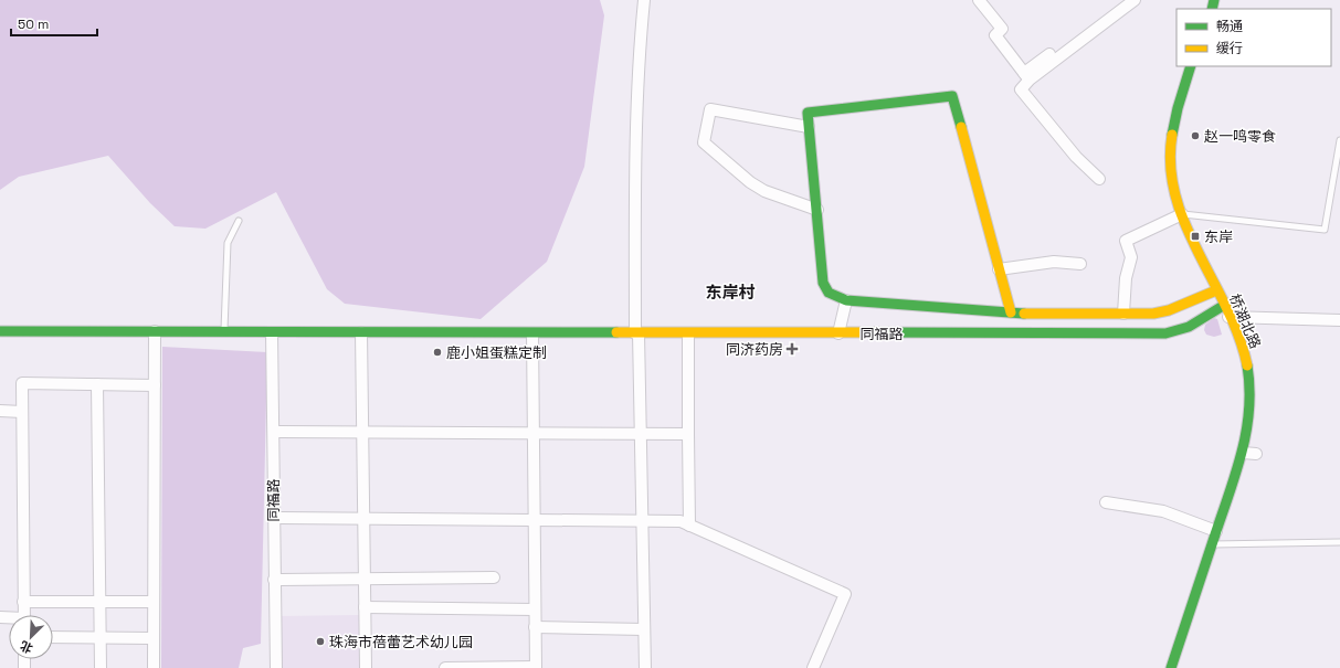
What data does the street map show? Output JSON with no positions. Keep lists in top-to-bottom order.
{
  "streets": {
    "street": ["桥湖北路", "同福路"]
  },
  "crossings": [
    ["桥湖北路", "同福路"]
  ],
  "districts": ["东岸村"],
  "places": {
    "other": ["赵一鸣零食", "鹿小姐蛋糕定制", "珠海市蓓蕾艺术幼儿园"],
    "transit": ["东岸"],
    "health": ["同济药房"]
  },
  "legend": ["畅通", "缓行"],
  "scale_bar": "50 m",
  "north": "bottom left"
}
